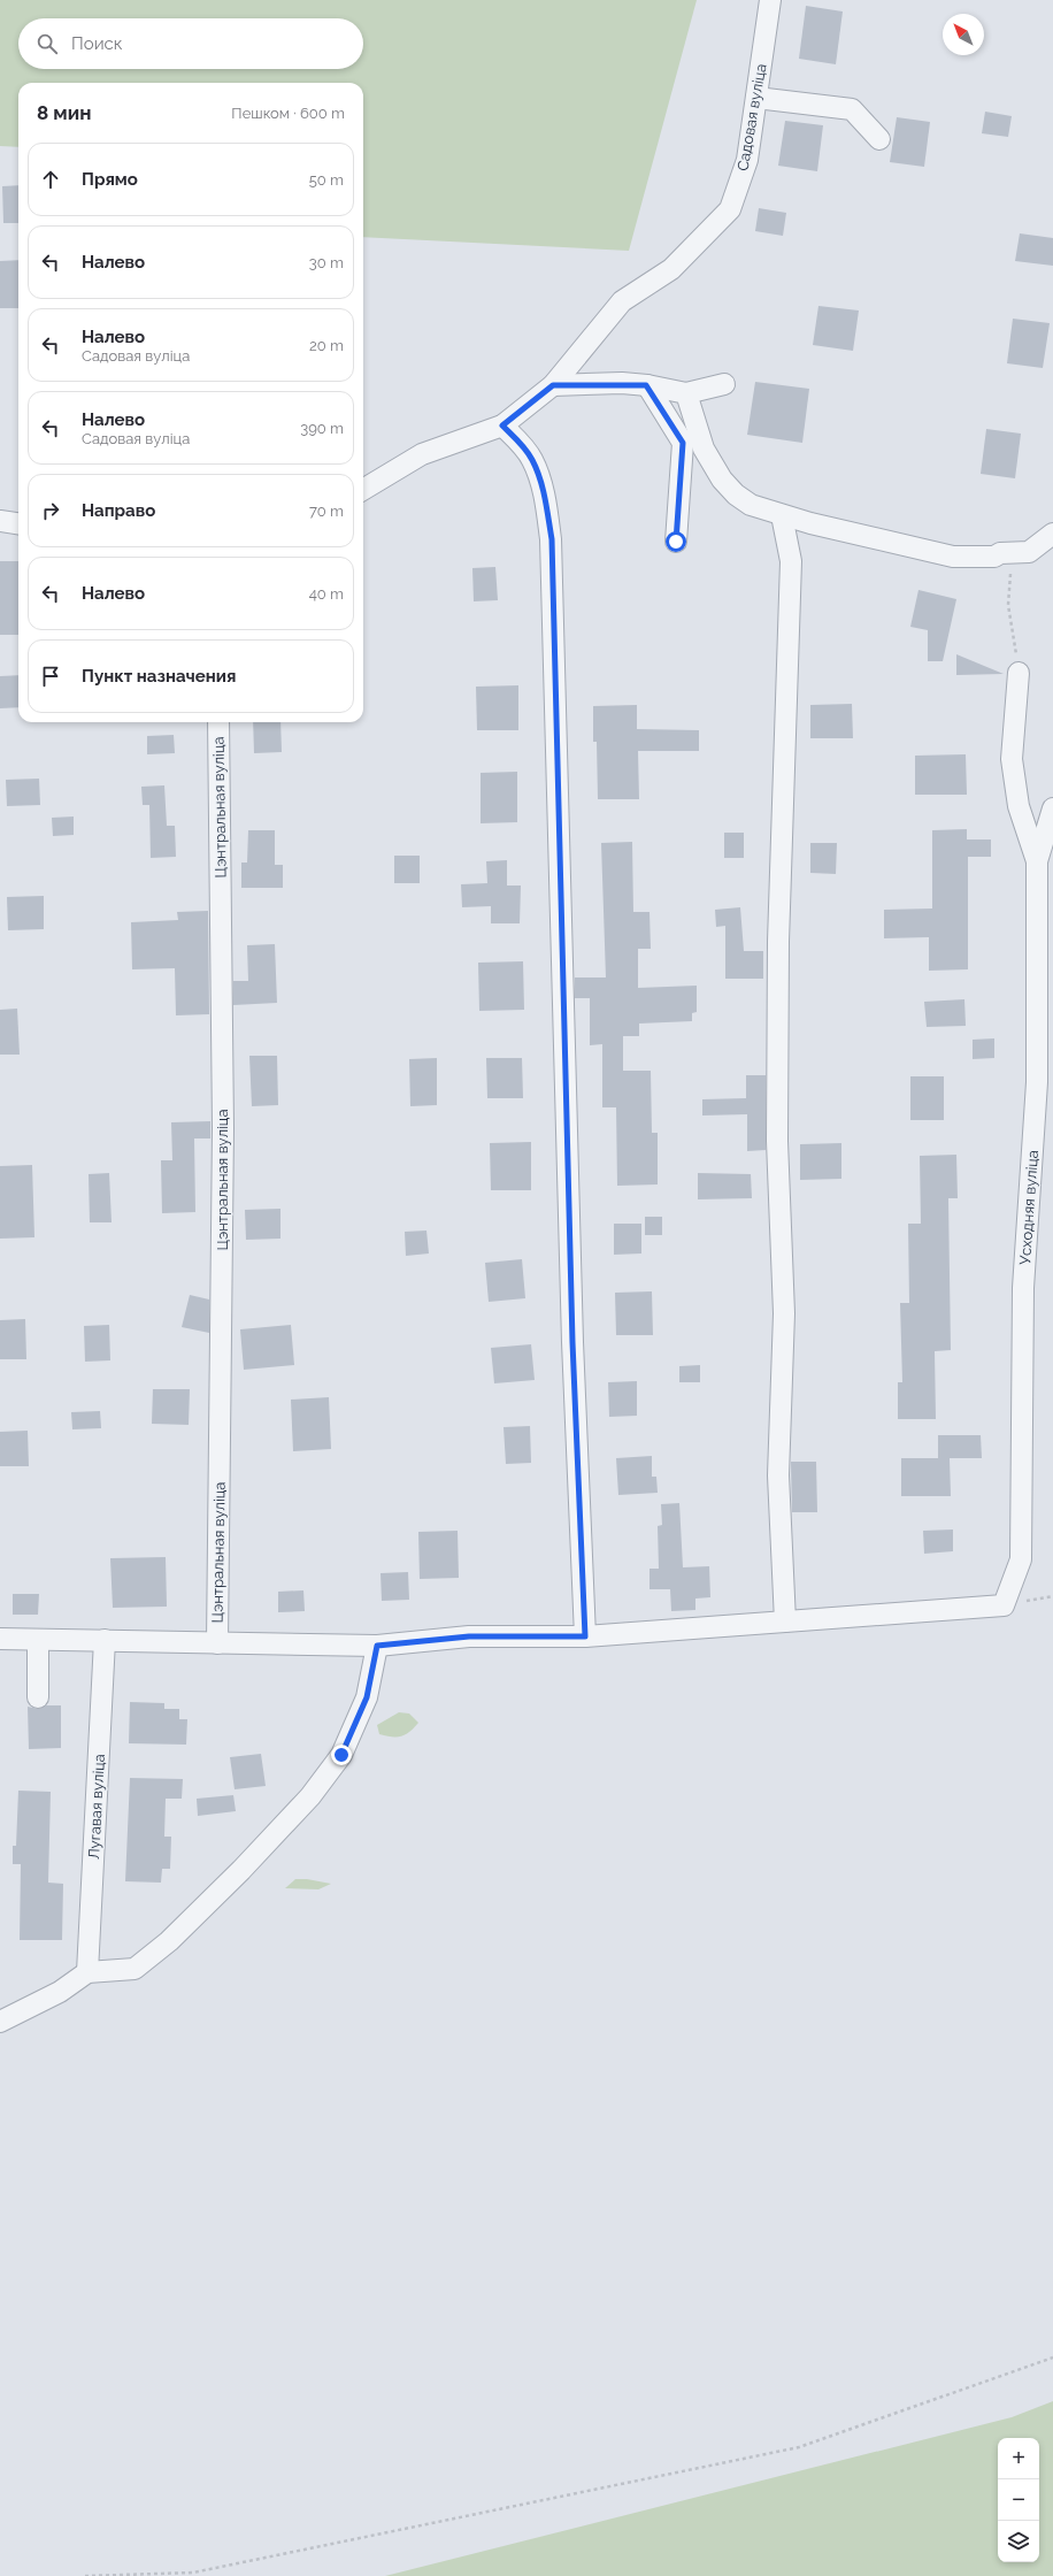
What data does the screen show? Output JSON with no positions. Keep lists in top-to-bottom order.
{
  "streets": {
    "street": [
      "Садовая вуліца",
      "Цэнтральная вуліца",
      "Усходняя вуліца",
      "Лугавая вуліца"
    ]
  },
  "north": "top left",
  "page": {
    "search": "Поиск",
    "heading": ["8 мин", "Пешком · 600 m"],
    "list": [
      ["Прямо", "50 m"],
      ["Налево", "30 m"],
      ["Налево", "Садовая вуліца", "20 m"],
      ["Налево", "Садовая вуліца", "390 m"],
      ["Направо", "70 m"],
      ["Налево", "40 m"],
      "Пункт назначения"
    ],
    "map_buttons": ["+", "−"]
  }
}
